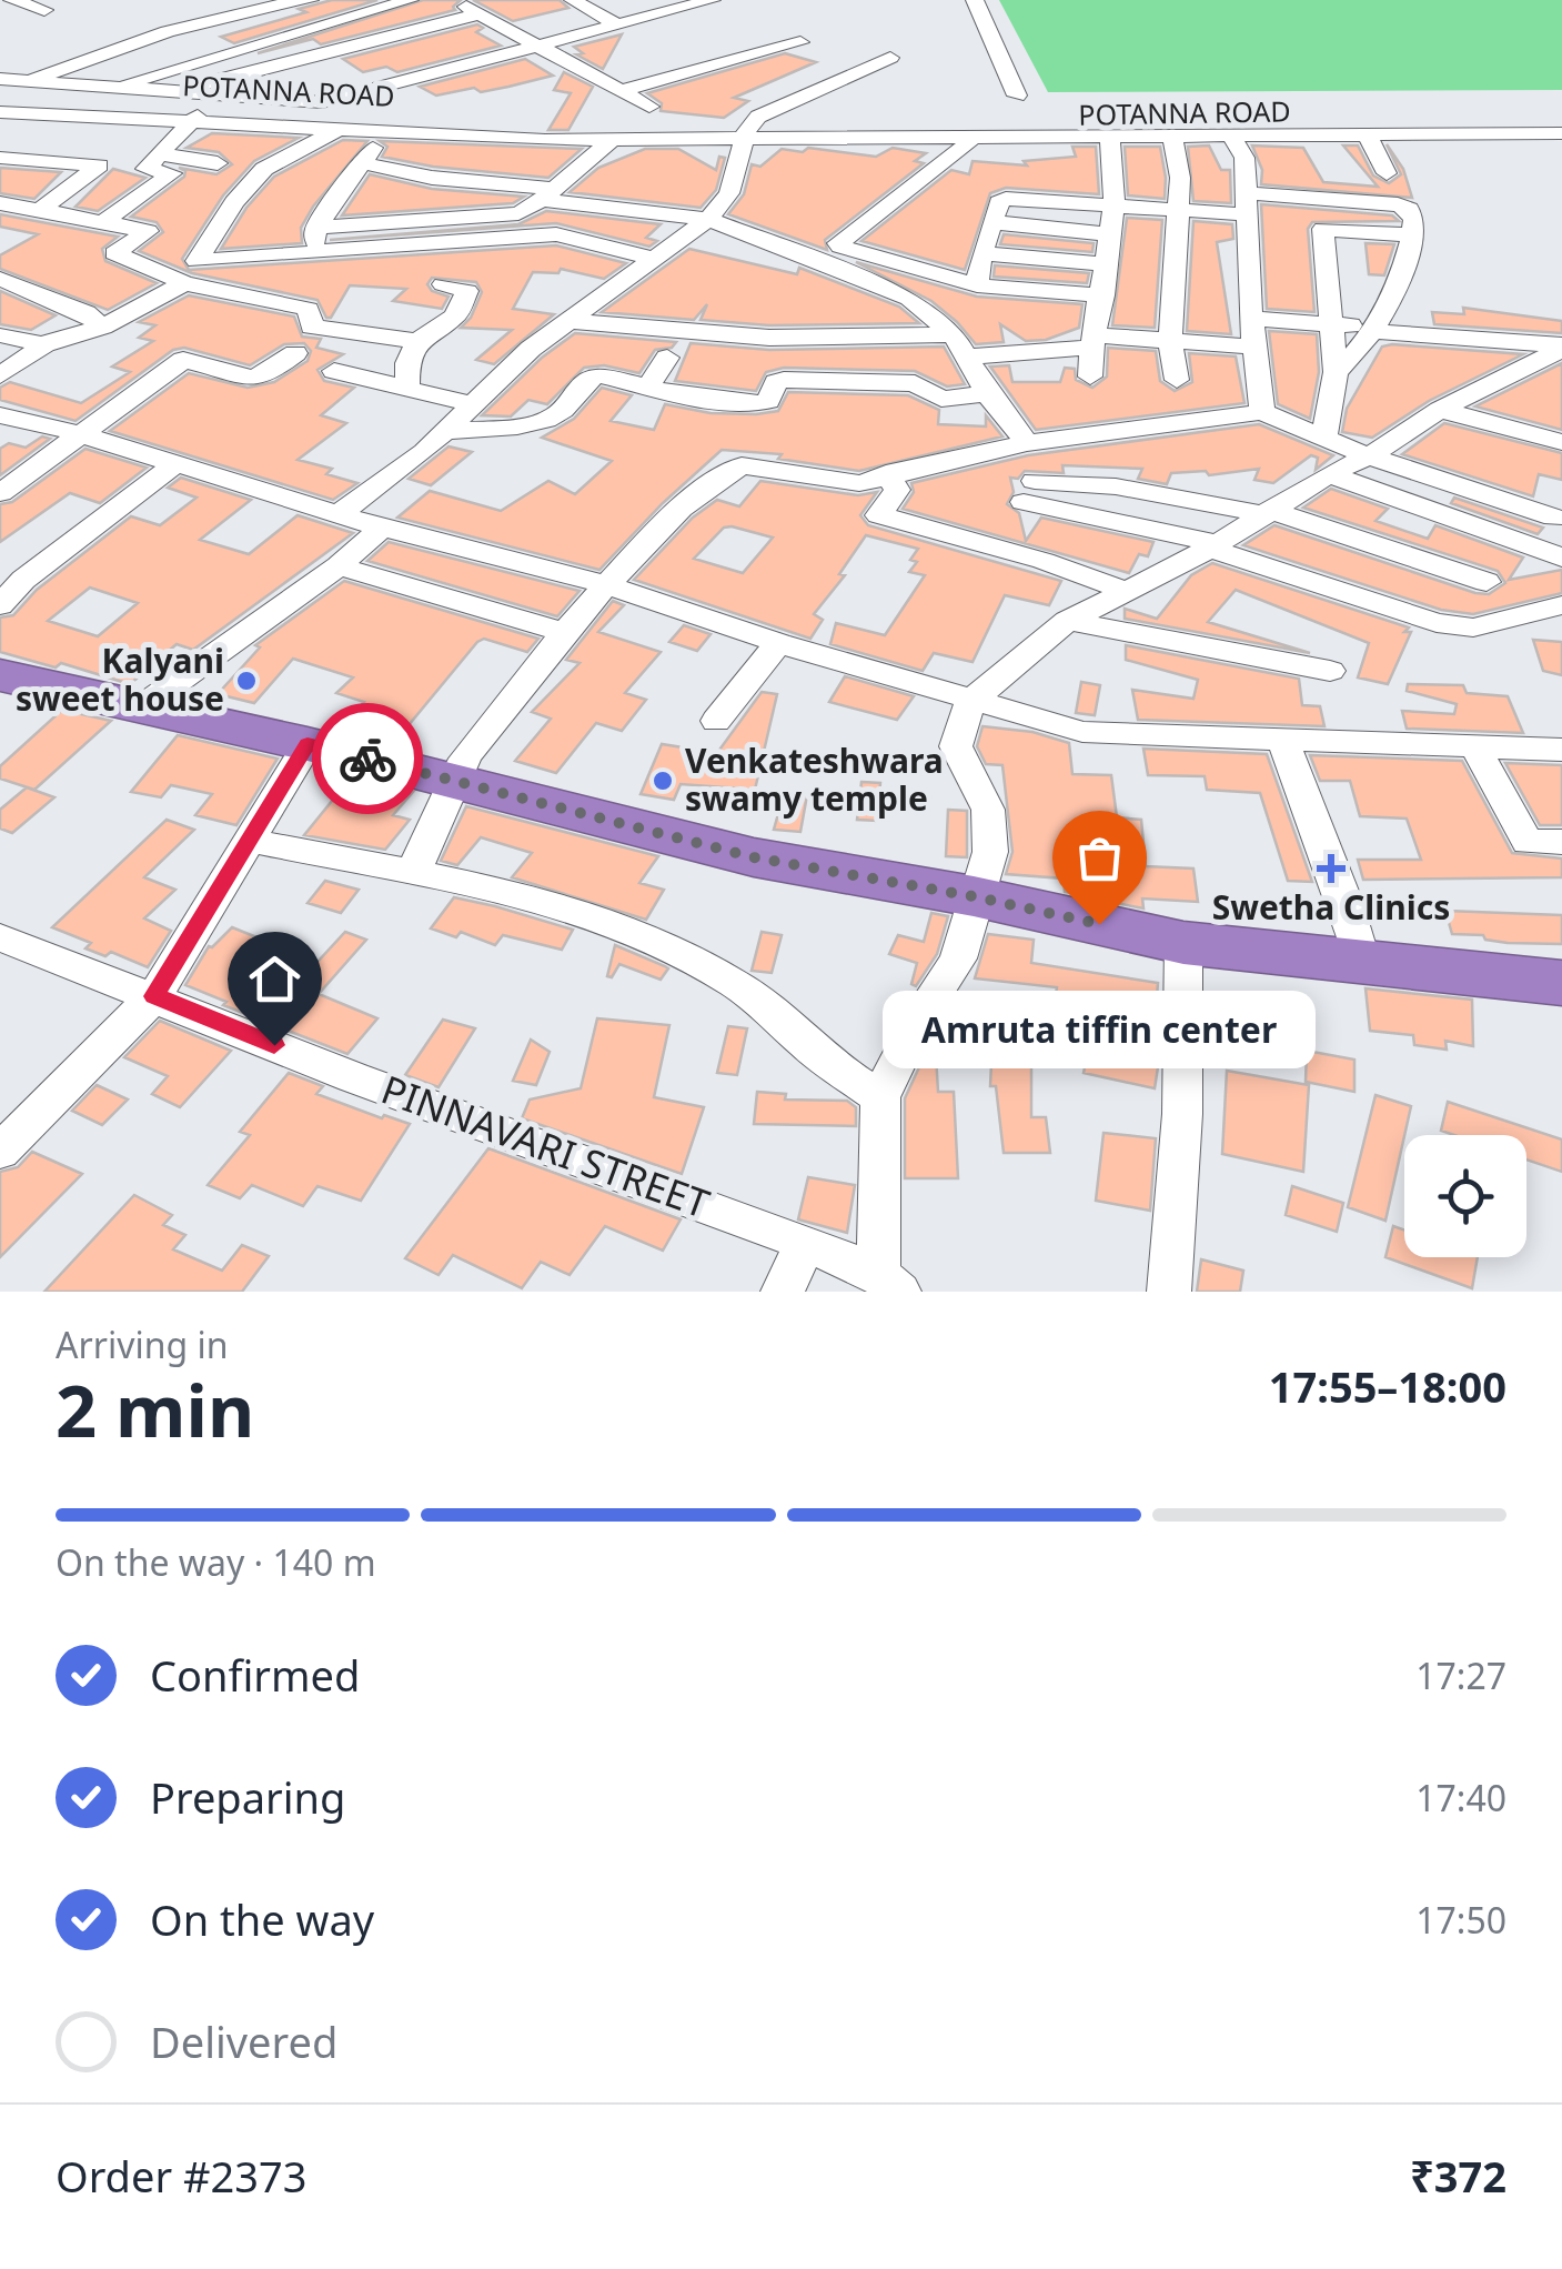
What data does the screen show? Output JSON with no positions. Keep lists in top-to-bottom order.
{
  "streets": {
    "street": ["POTANNA ROAD", "PINNAVARI STREET"]
  },
  "places": {
    "other": ["Kalyani sweet house", "Venkateshwara swamy temple", "Amruta tiffin center"],
    "health": ["Swetha Clinics"]
  },
  "page": {
    "bubble": "Amruta tiffin center",
    "heading": ["2 min", "Arriving in", "17:55–18:00"],
    "panel": ["Order #2373", "₹372"],
    "bar": "On the way · 140 m",
    "list": [
      ["Confirmed", "17:27"],
      ["Preparing", "17:40"],
      ["On the way", "17:50"],
      "Delivered"
    ]
  }
}
